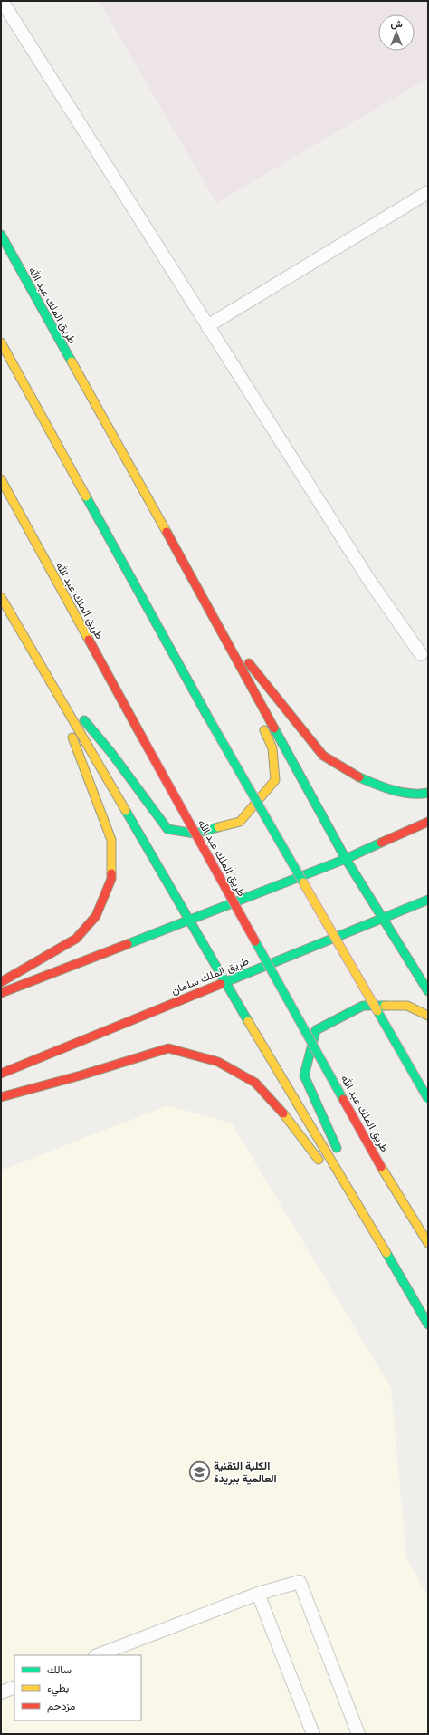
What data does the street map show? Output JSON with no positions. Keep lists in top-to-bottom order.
{
  "streets": {
    "main road": ["طريق الملك عبد الله", "طريق الملك سلمان"]
  },
  "crossings": [
    ["طريق الملك عبد الله", "طريق الملك سلمان"]
  ],
  "places": {
    "school or university": ["الكلية التقنية العالمية ببريدة"]
  },
  "legend": ["سالك", "بطيء", "مزدحم"],
  "north": "top"
}
